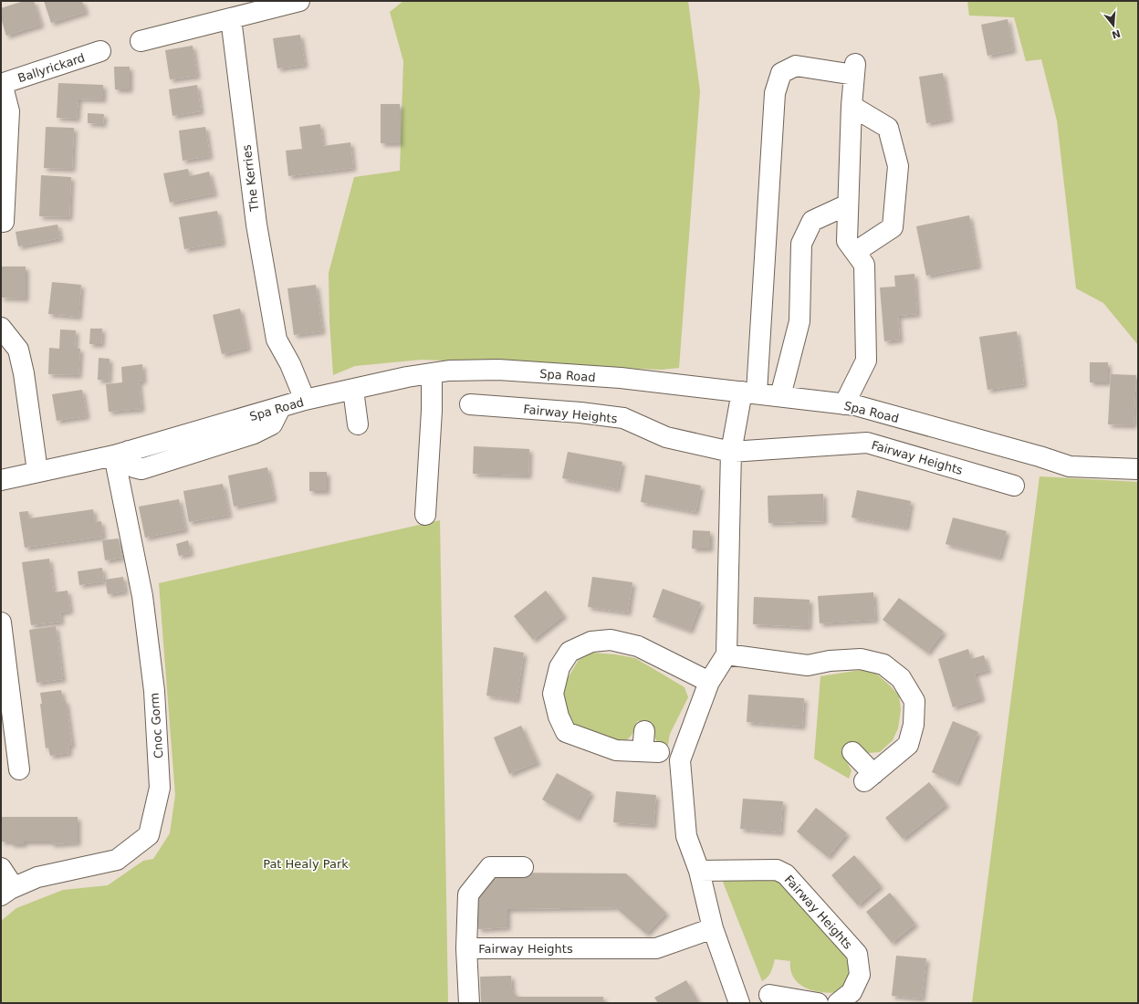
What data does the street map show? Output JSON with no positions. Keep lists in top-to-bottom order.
{
  "streets": {
    "street": [
      "Ballyrickard",
      "The Kerries",
      "Spa Road",
      "Fairway Heights",
      "Cnoc Gorm"
    ]
  },
  "crossings": [
    ["The Kerries", "Spa Road"],
    ["Spa Road", "Cnoc Gorm"]
  ],
  "parks": ["Pat Healy Park"],
  "north": "bottom"
}
